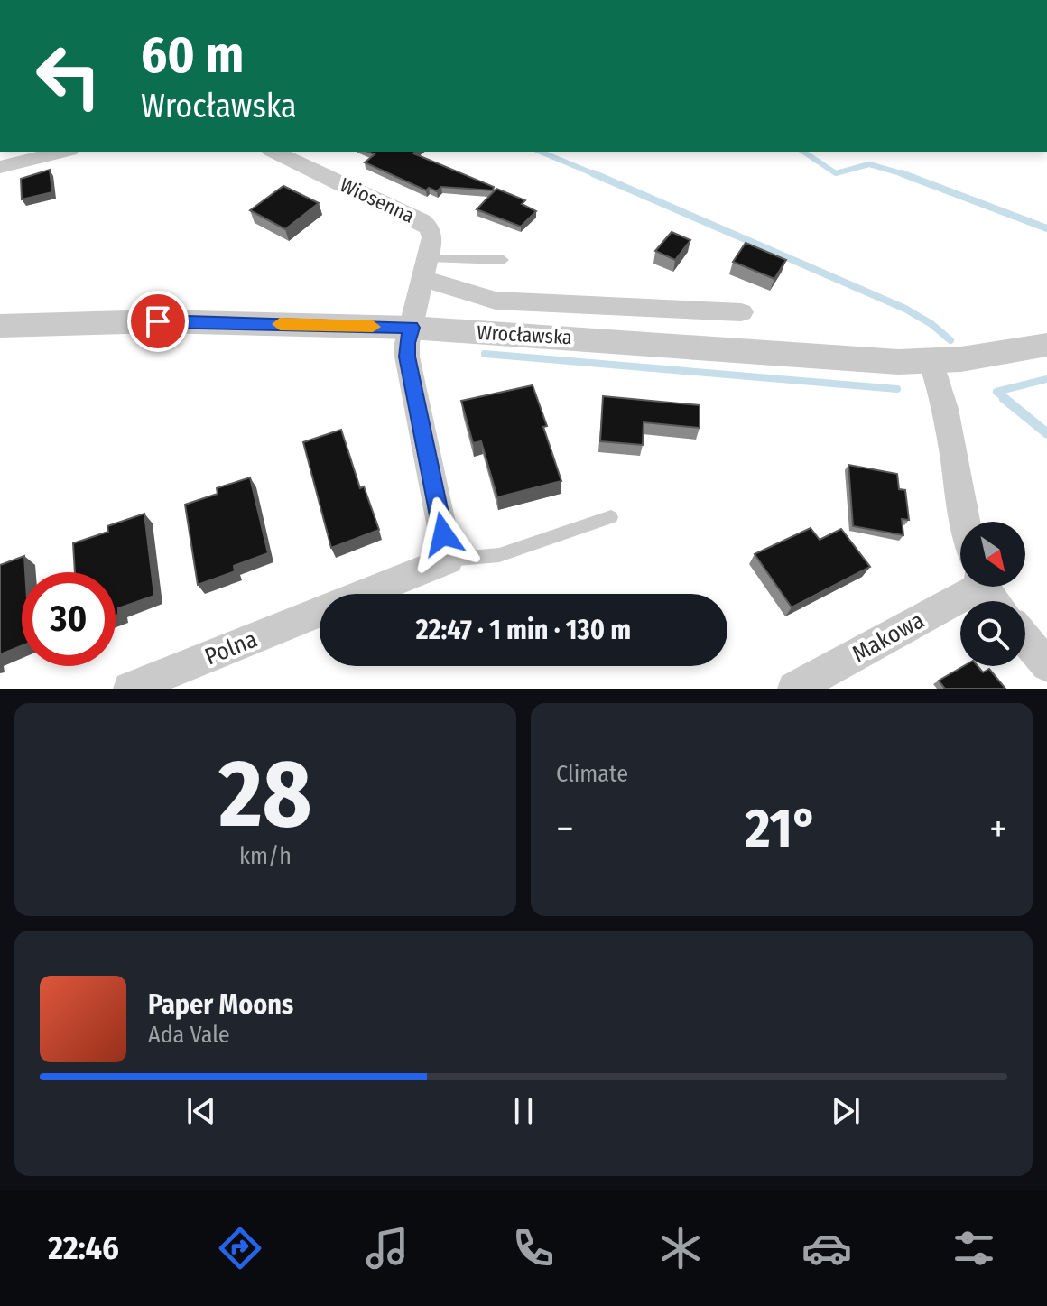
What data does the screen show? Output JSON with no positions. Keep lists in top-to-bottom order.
{
  "streets": {
    "street": [
      "Wiosenna",
      "Wrocławska",
      "Makowa",
      "Polna"
    ]
  },
  "crossings": [
    ["Wiosenna", "Wrocławska"]
  ],
  "north": "bottom right",
  "page": {
    "turn": ["60 m", "Wrocławska"],
    "limit": "30",
    "trip": "22:47 · 1 min · 130 m",
    "tile": [
      ["28", "km/h"],
      "Climate"
    ],
    "heat": ["−", "21°", "+"],
    "song": ["Paper Moons", "Ada Vale"],
    "tabs": "22:46"
  }
}
